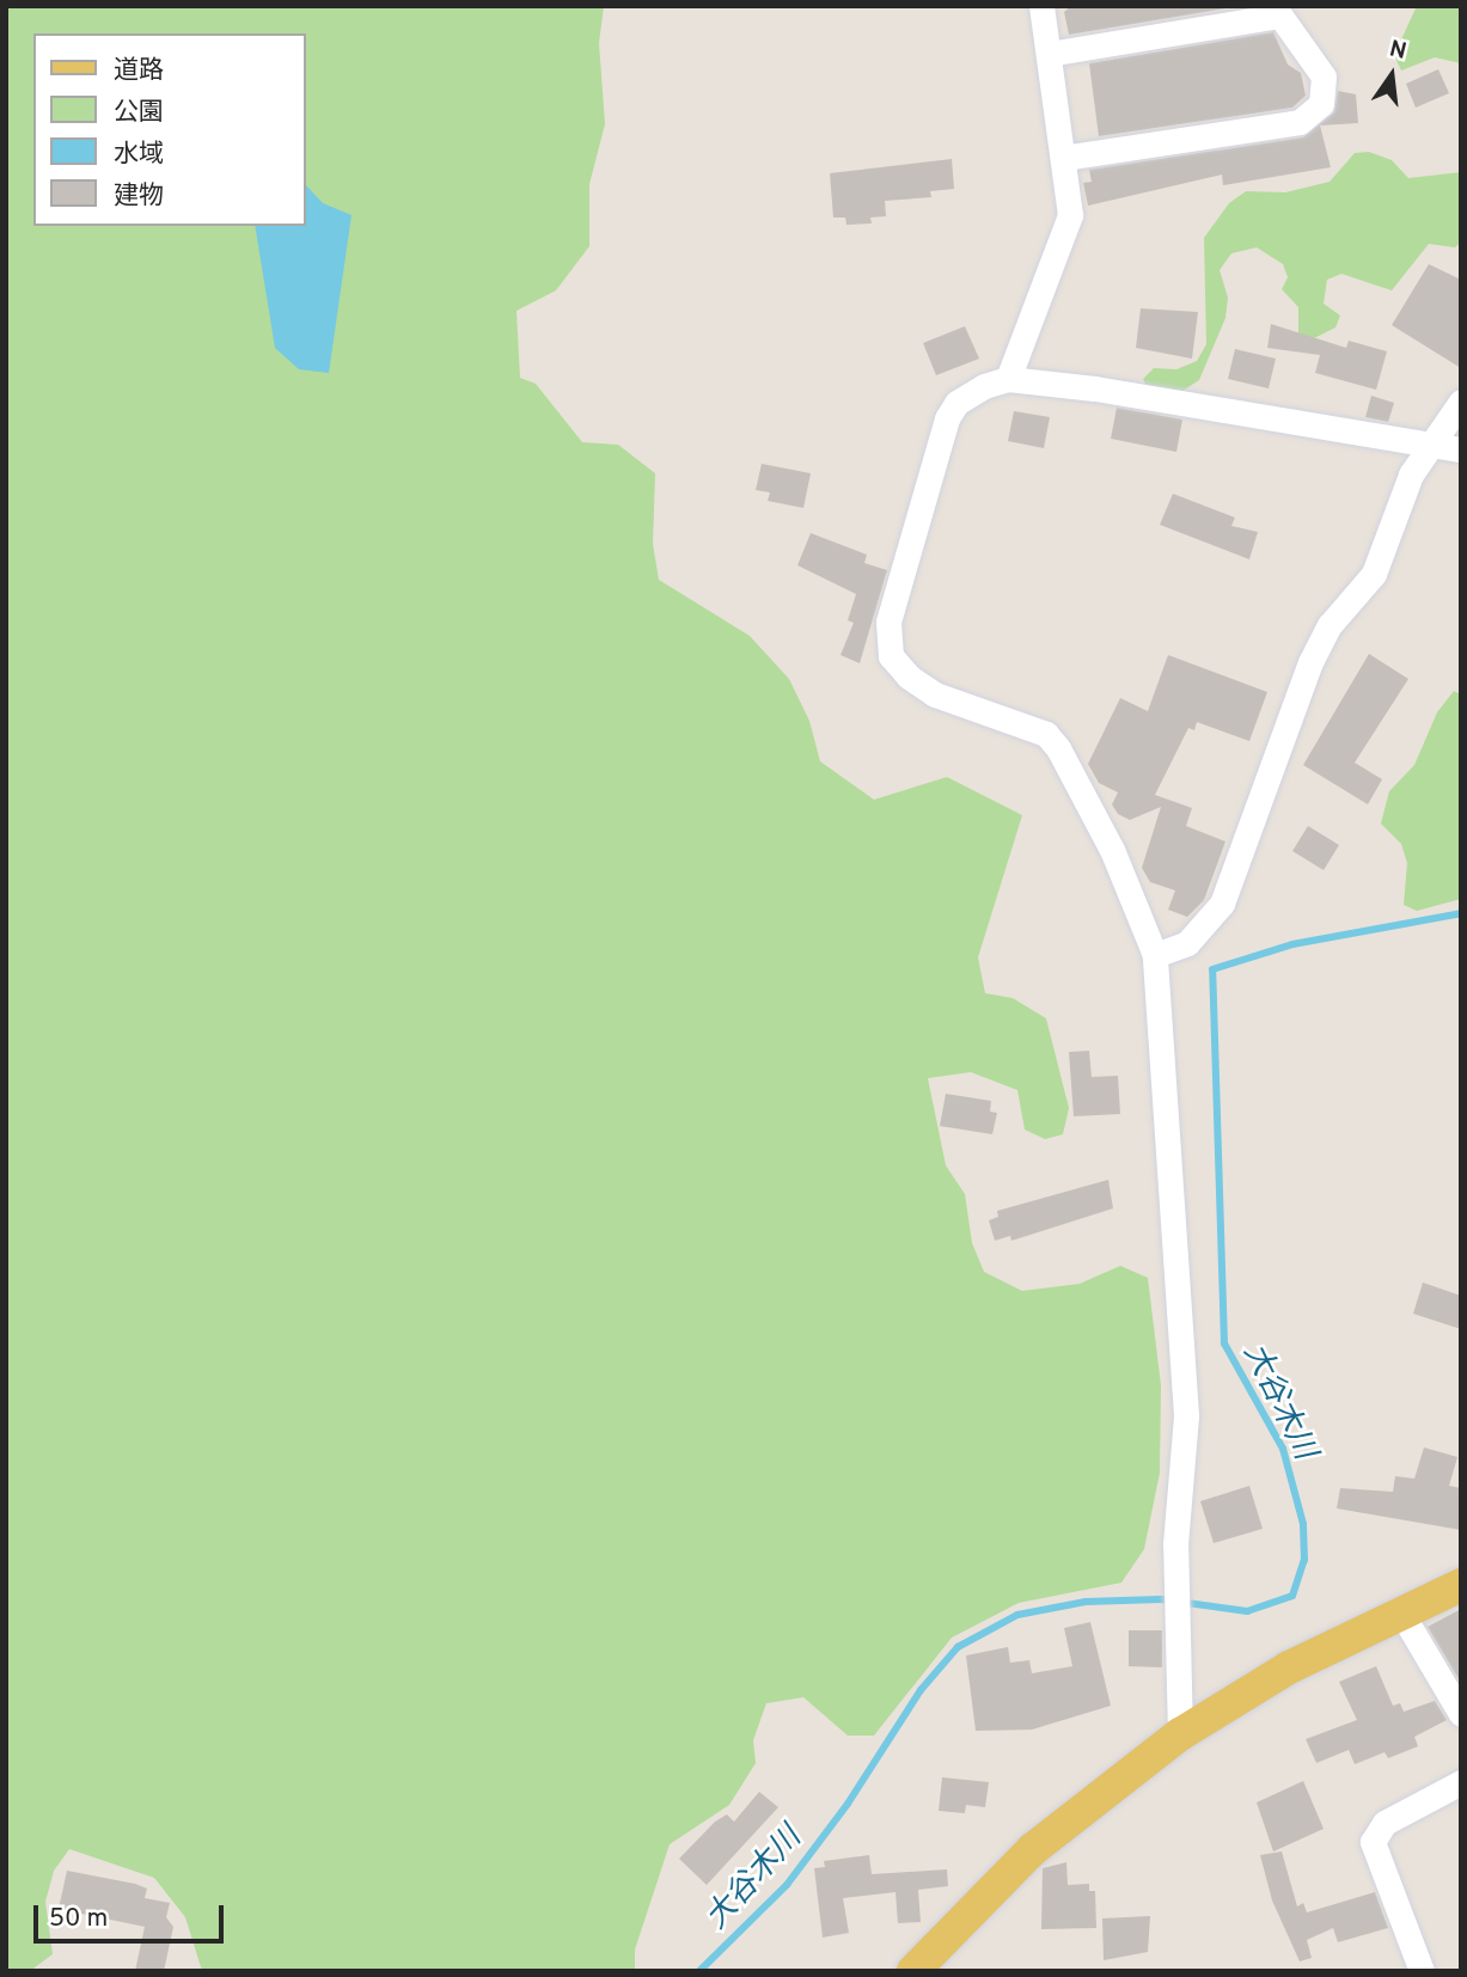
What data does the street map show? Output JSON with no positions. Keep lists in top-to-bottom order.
{
  "water": ["大谷木川"],
  "legend": [
    "道路",
    "公園",
    "水域",
    "建物"
  ],
  "scale_bar": "50 m",
  "north": "top"
}
